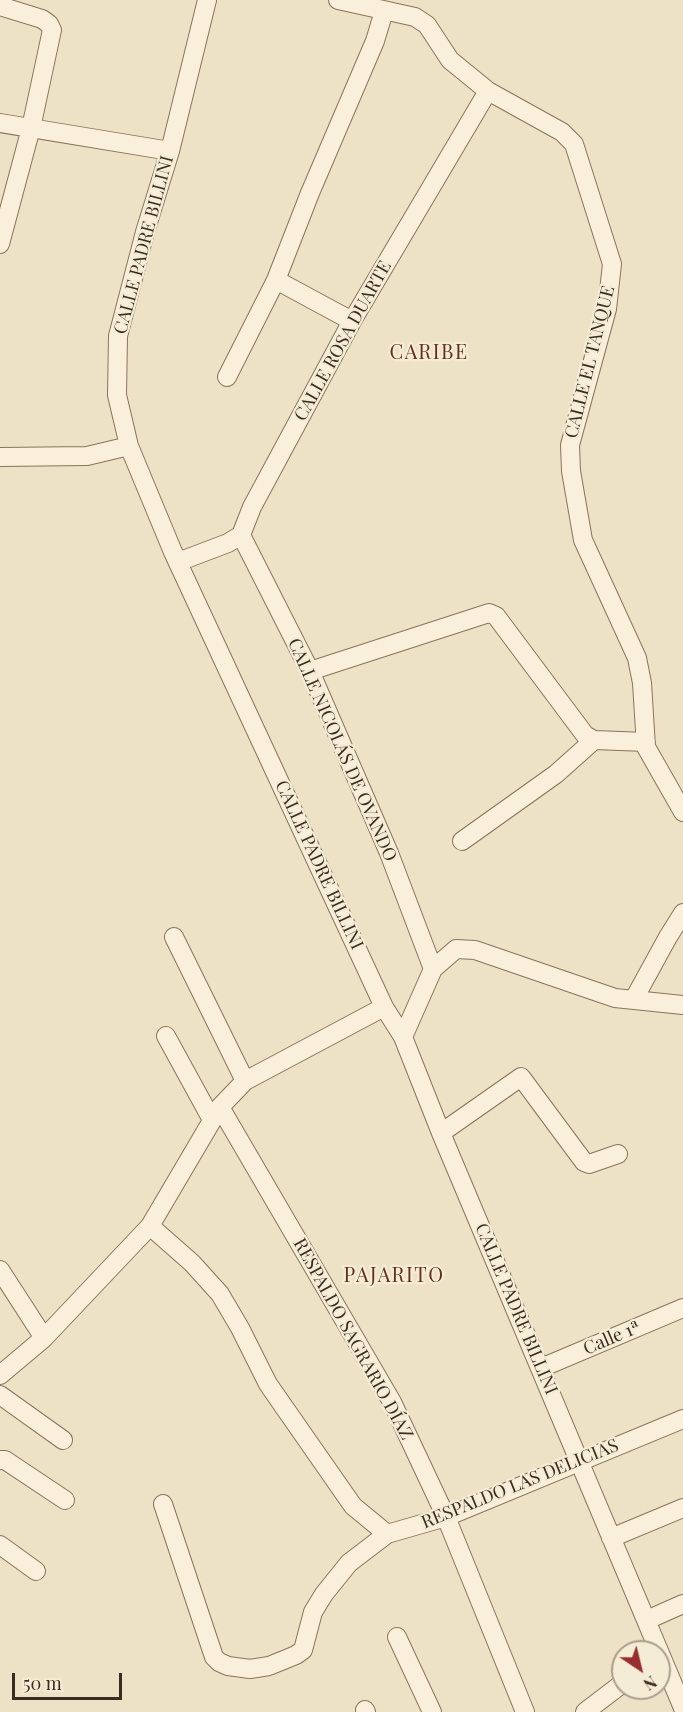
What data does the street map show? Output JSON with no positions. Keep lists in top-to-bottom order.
{
  "streets": {
    "street": [
      "CALLE PADRE BILLINI",
      "CALLE ROSA DUARTE",
      "CALLE EL TANQUE",
      "CALLE NICOLÁS DE OVANDO",
      "Calle 1ª",
      "RESPALDO SAGRARIO DÍAZ",
      "RESPALDO LAS DELICIAS"
    ]
  },
  "crossings": [
    ["CALLE PADRE BILLINI", "Calle 1ª"],
    ["CALLE PADRE BILLINI", "RESPALDO LAS DELICIAS"],
    ["CALLE ROSA DUARTE", "CALLE EL TANQUE"],
    ["CALLE ROSA DUARTE", "CALLE NICOLÁS DE OVANDO"],
    ["RESPALDO SAGRARIO DÍAZ", "RESPALDO LAS DELICIAS"]
  ],
  "districts": ["CARIBE", "PAJARITO"],
  "scale_bar": "50 m",
  "north": "bottom right"
}
